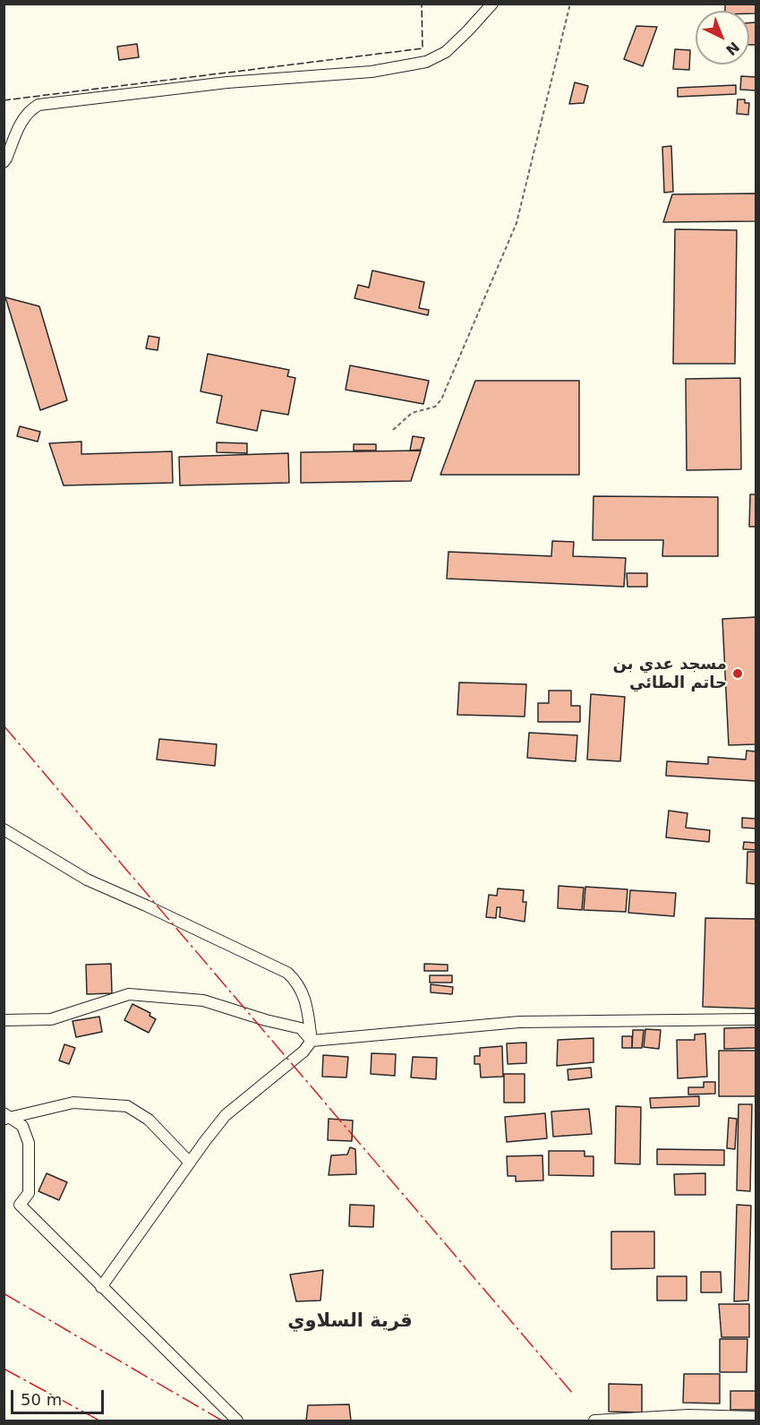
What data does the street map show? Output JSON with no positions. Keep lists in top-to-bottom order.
{
  "districts": ["قرية السلاوي"],
  "places": ["مسجد عدي بن حاتم الطائي"],
  "scale_bar": "50 m",
  "north": "bottom right"
}
